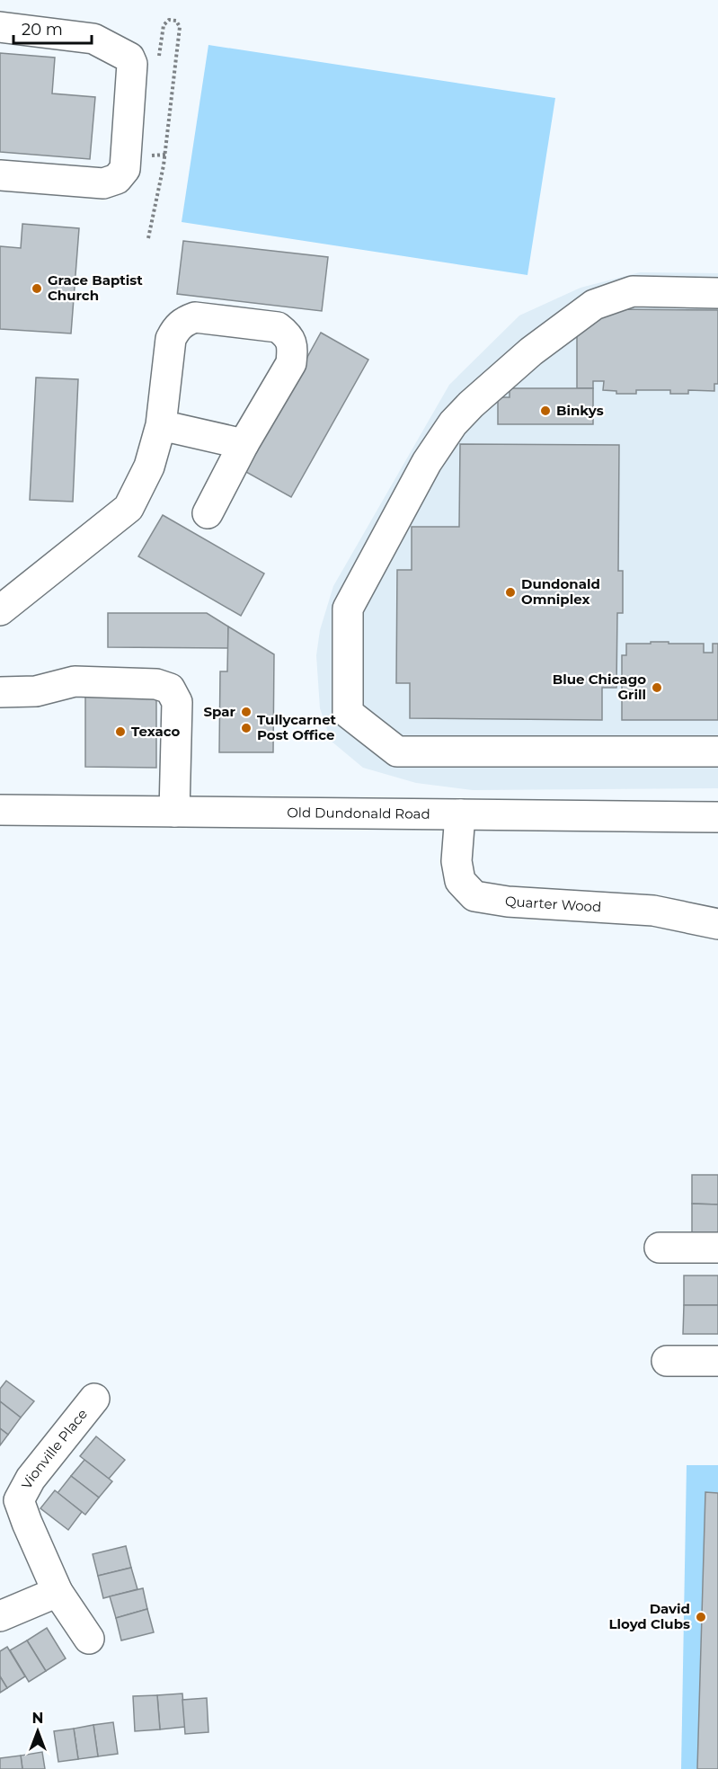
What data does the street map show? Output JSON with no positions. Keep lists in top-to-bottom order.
{
  "streets": {
    "street": ["Old Dundonald Road", "Quarter Wood", "Vionville Place"]
  },
  "crossings": [
    ["Old Dundonald Road", "Quarter Wood"]
  ],
  "places": [
    "Grace Baptist Church",
    "Binkys",
    "Dundonald Omniplex",
    "Blue Chicago Grill",
    "Spar",
    "Tullycarnet Post Office",
    "Texaco",
    "David Lloyd Clubs"
  ],
  "scale_bar": "20 m",
  "north": "top"
}
